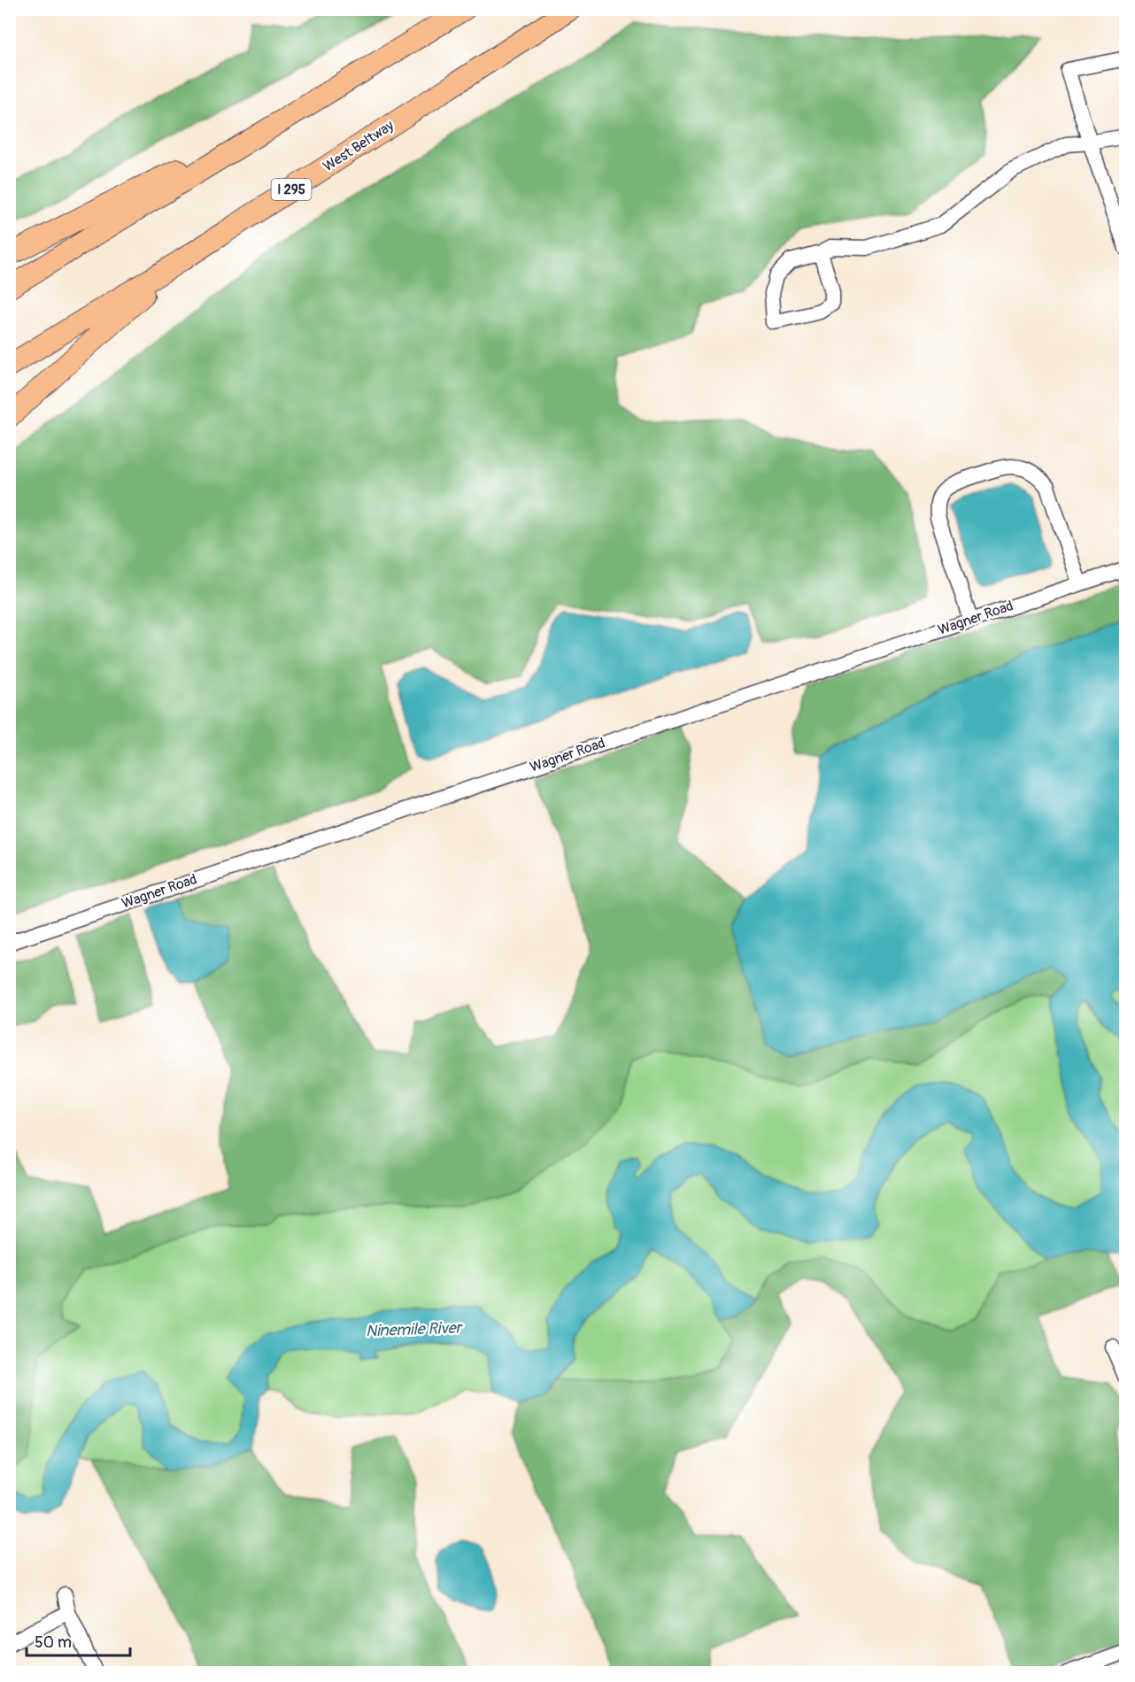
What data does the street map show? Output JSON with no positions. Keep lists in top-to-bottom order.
{
  "streets": {
    "highway": ["West Beltway", "I 295"],
    "street": ["Wagner Road"]
  },
  "water": ["Ninemile River"],
  "scale_bar": "50 m"
}
